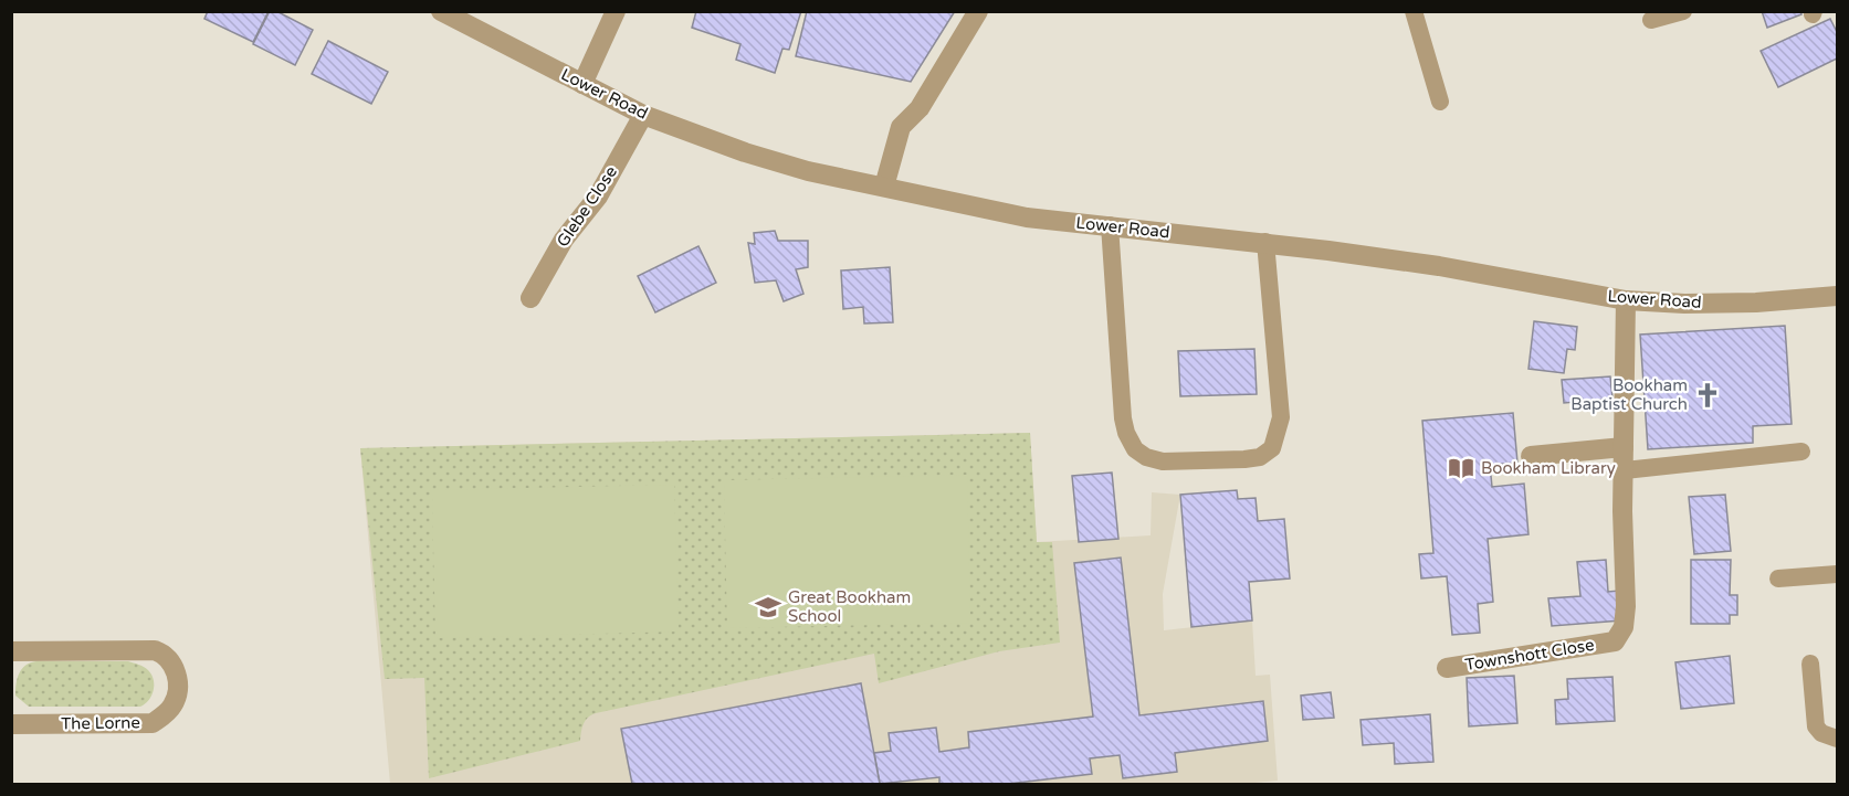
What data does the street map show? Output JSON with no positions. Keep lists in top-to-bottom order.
{
  "streets": {
    "street": [
      "Lower Road",
      "Glebe Close",
      "Townshott Close",
      "The Lorne"
    ]
  },
  "crossings": [
    ["Lower Road", "Glebe Close"],
    ["Lower Road", "Townshott Close"]
  ],
  "places": {
    "church": ["Bookham Baptist Church"],
    "library": ["Bookham Library"],
    "school or university": ["Great Bookham School"]
  }
}
